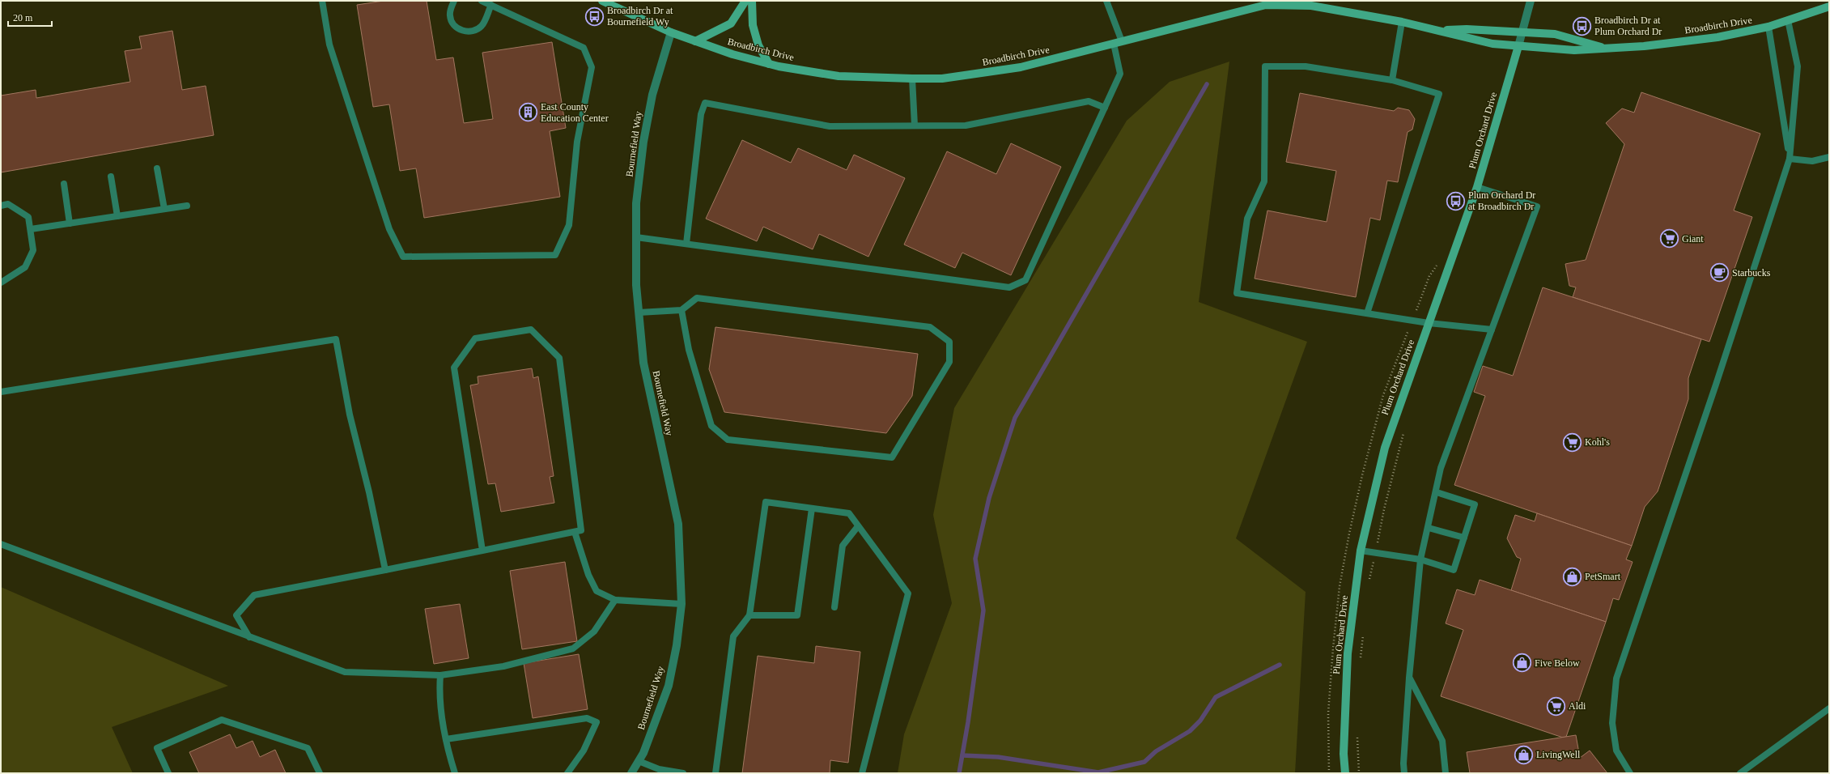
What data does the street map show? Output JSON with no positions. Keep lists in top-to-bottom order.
{
  "streets": {
    "street": ["Broadbirch Drive", "Plum Orchard Drive", "Bournefield Way"]
  },
  "crossings": [
    ["Broadbirch Drive", "Plum Orchard Drive"],
    ["Broadbirch Drive", "Bournefield Way"]
  ],
  "places": {
    "bus stop": ["Broadbirch Dr at Bournefield Wy", "Broadbirch Dr at Plum Orchard Dr", "Plum Orchard Dr at Broadbirch Dr"],
    "building": ["East County Education Center"],
    "supermarket": ["Giant", "Kohl's", "Aldi"],
    "cafe": ["Starbucks"],
    "shop": ["PetSmart", "Five Below", "LivingWell"]
  },
  "scale_bar": "20 m"
}
